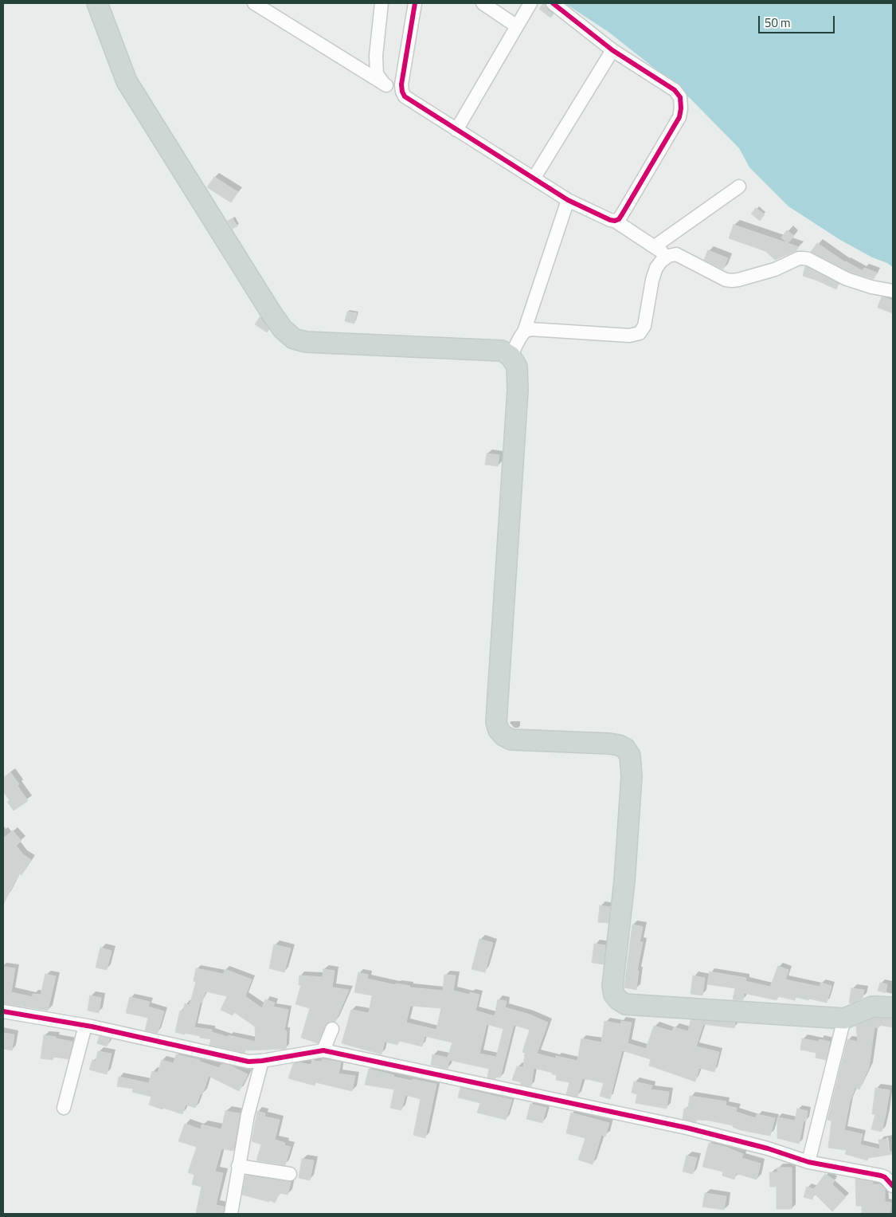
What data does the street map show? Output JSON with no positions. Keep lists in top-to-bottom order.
{
  "scale_bar": "50 m"
}
